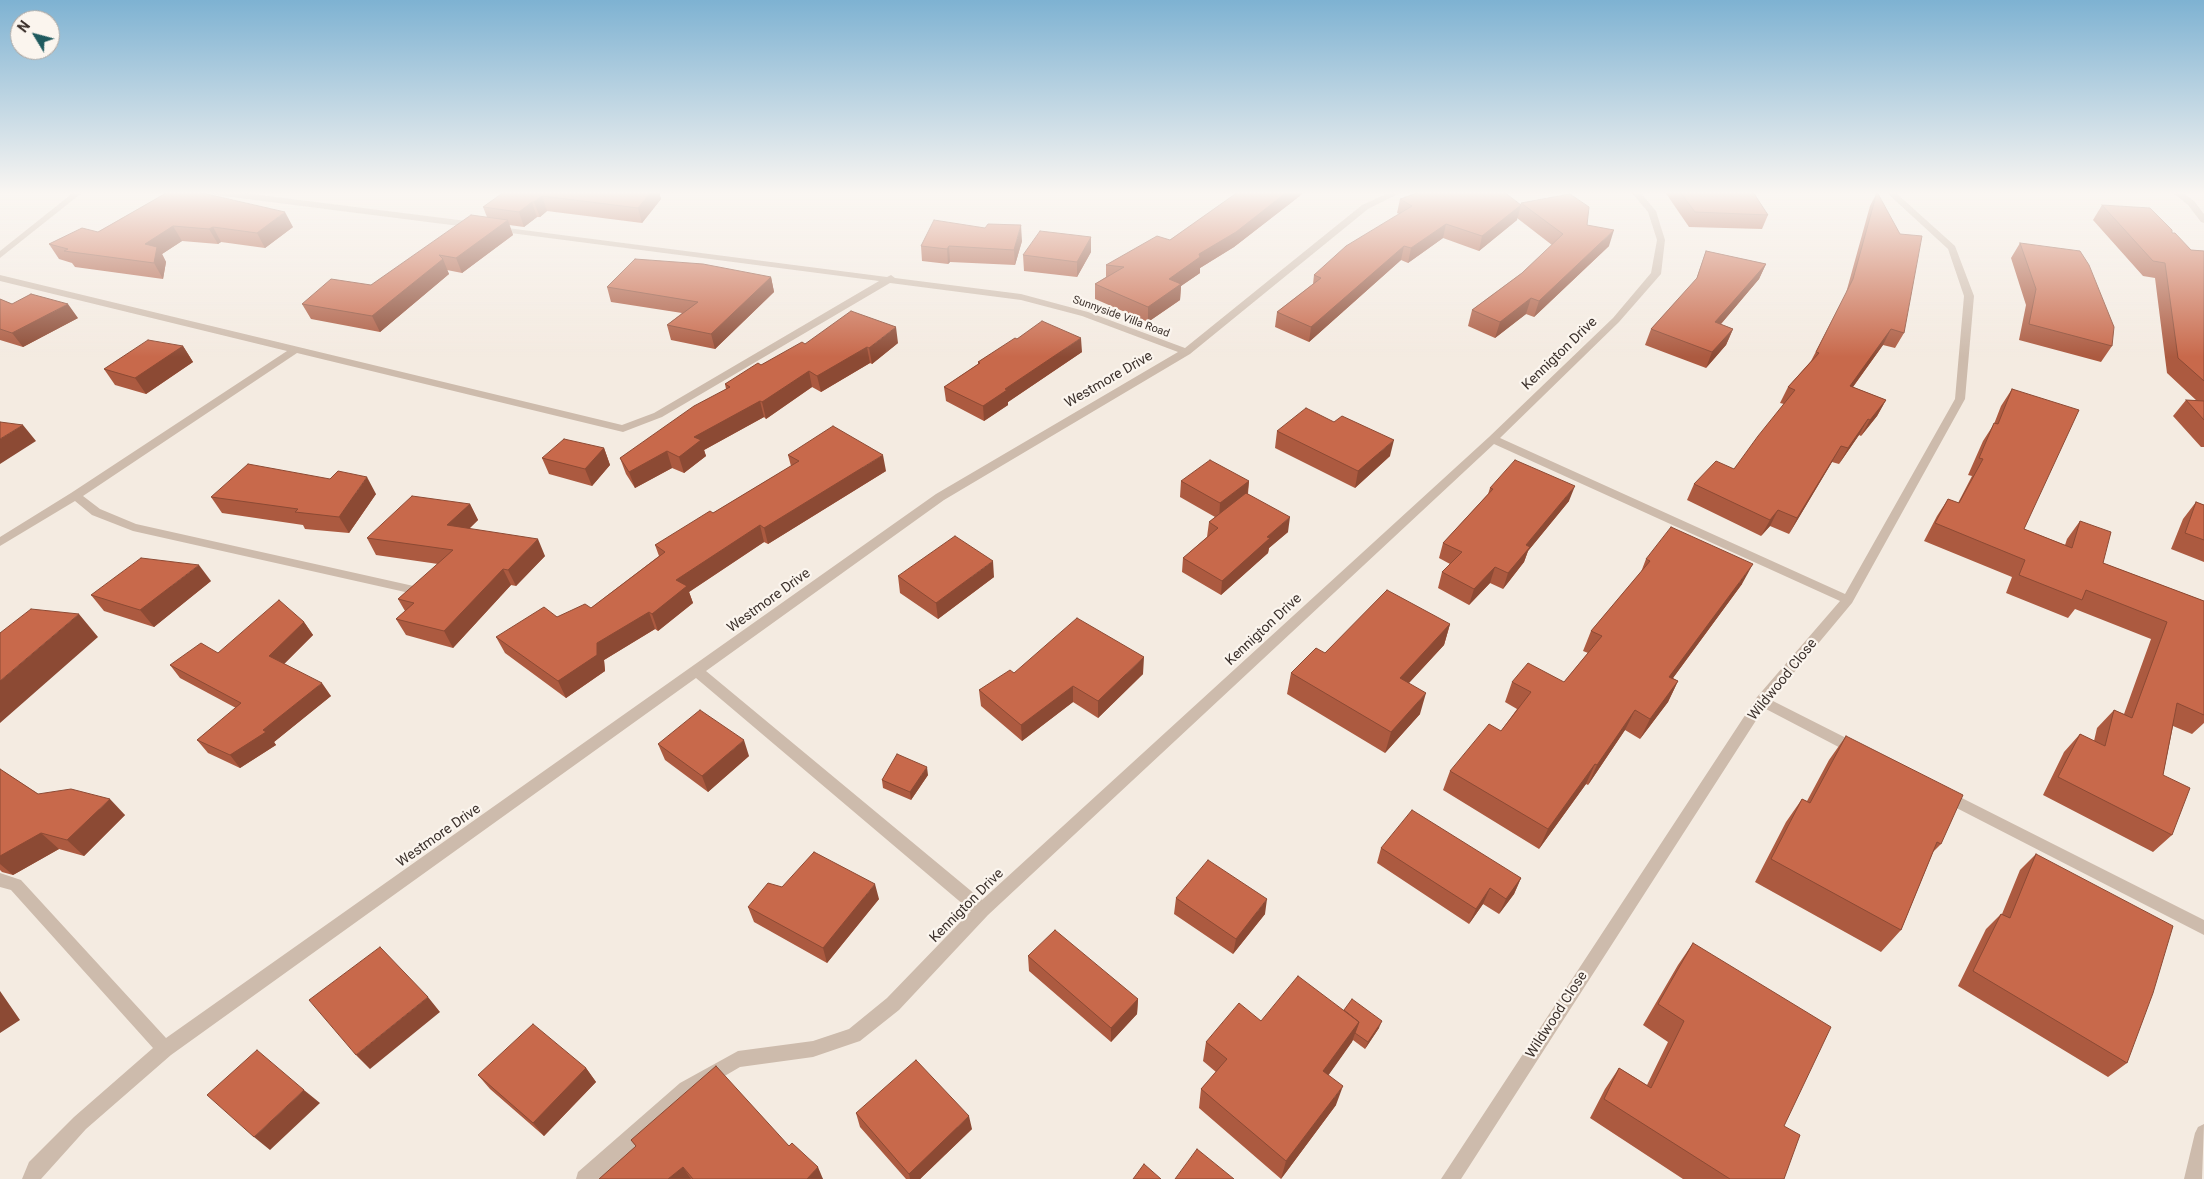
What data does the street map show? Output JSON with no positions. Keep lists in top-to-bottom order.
{
  "streets": {
    "street": [
      "Sunnyside Villa Road",
      "Kennigton Drive",
      "Westmore Drive",
      "Wildwood Close"
    ]
  },
  "crossings": [
    ["Sunnyside Villa Road", "Westmore Drive"]
  ],
  "north": "top left"
}
